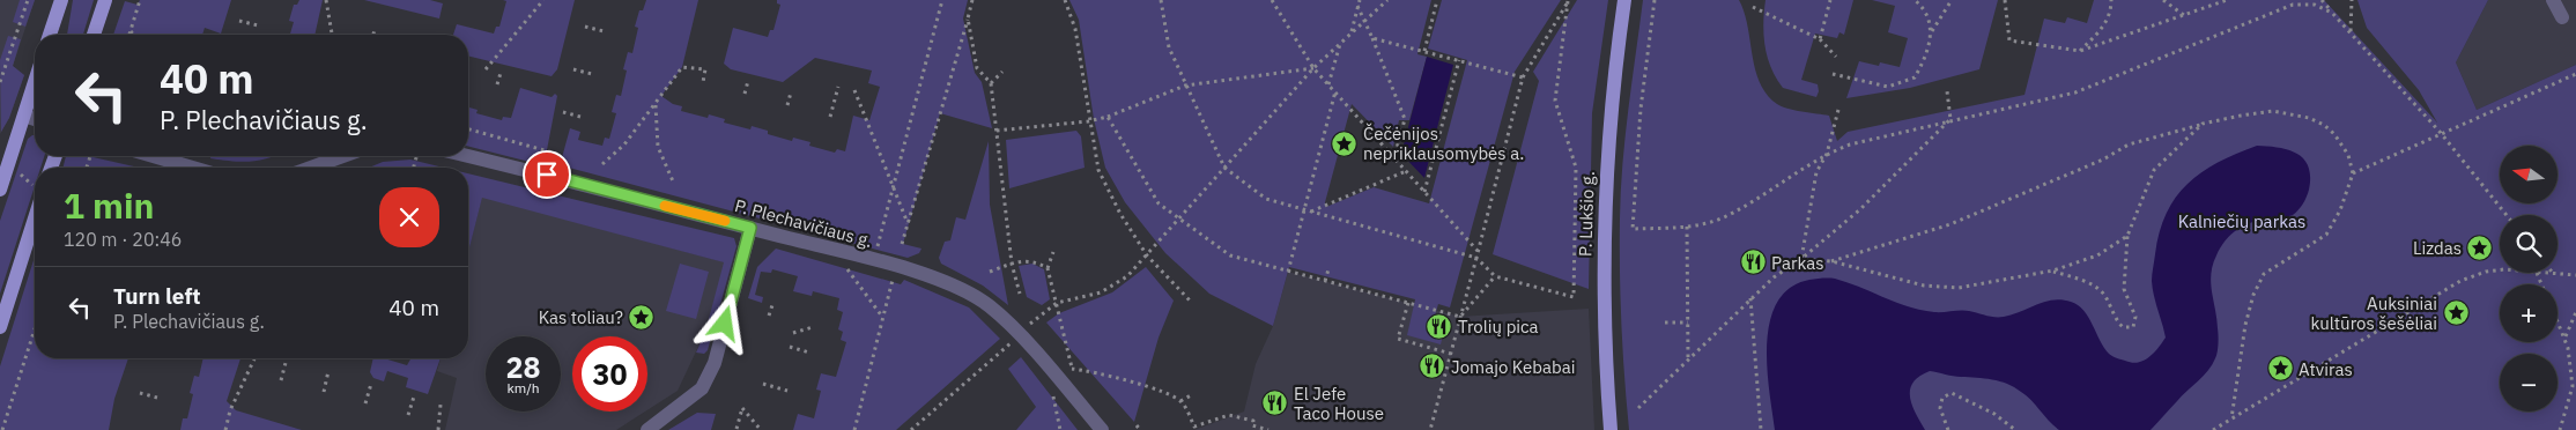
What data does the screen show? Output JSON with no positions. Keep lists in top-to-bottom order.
{
  "streets": {
    "main road": ["P. Lukšio g."],
    "street": ["P. Plechavičiaus g."]
  },
  "parks": ["Kalniečių parkas"],
  "places": {
    "place": [
      "Čečėnijos nepriklausomybės a.",
      "Lizdas",
      "Auksiniai kultūros šešėliai",
      "Kas toliau?",
      "Atviras"
    ],
    "restaurant": [
      "Parkas",
      "Trolių pica",
      "Jomajo Kebabai",
      "El Jefe Taco House"
    ]
  },
  "north": "left",
  "page": {
    "turn": ["40 m", "P. Plechavičiaus g."],
    "map_buttons": ["+", "−"],
    "heading": ["1 min", "120 m · 20:46"],
    "list": [
      {
        "name": "Turn left",
        "note": "P. Plechavičiaus g.",
        "value": "40 m"
      }
    ],
    "speed": "28 km/h",
    "limit": "30"
  }
}
